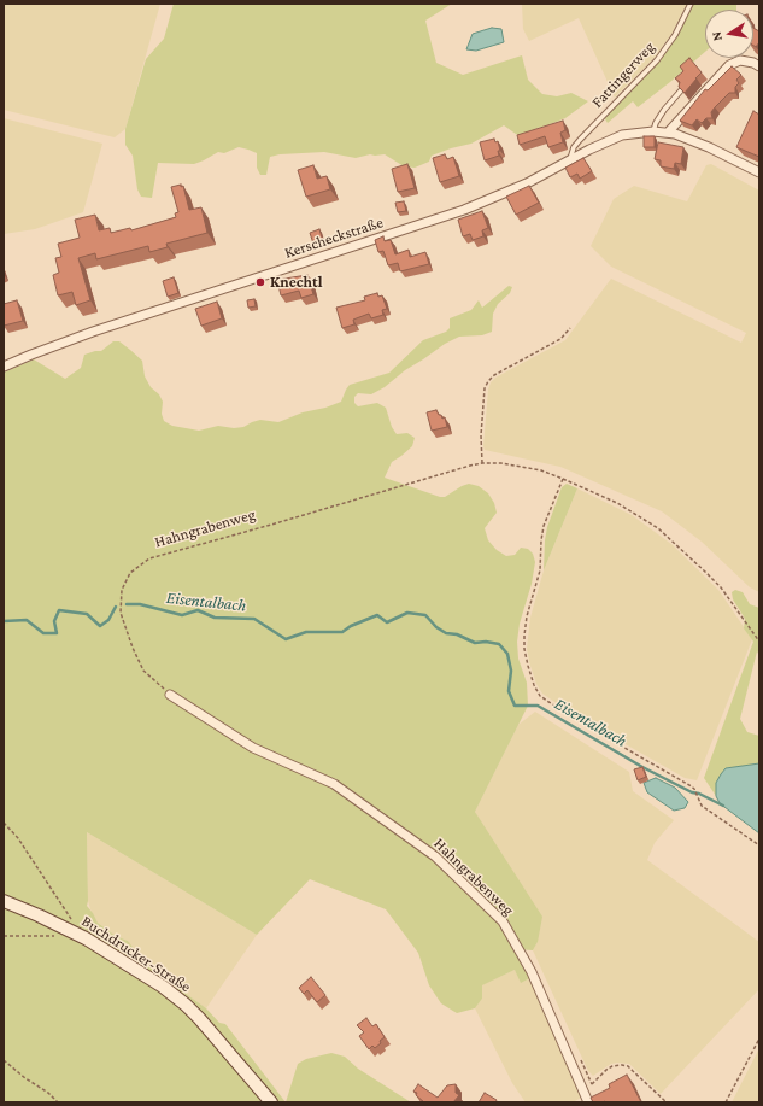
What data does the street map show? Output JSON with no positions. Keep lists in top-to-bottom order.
{
  "streets": {
    "street": ["Kerscheckstraße", "Hahngrabenweg", "Buchdrucker-Straße"],
    "lane": ["Fattingerweg"]
  },
  "crossings": [
    ["Fattingerweg", "Kerscheckstraße"]
  ],
  "water": ["Eisentalbach"],
  "places": ["Knechtl"],
  "north": "left"
}
